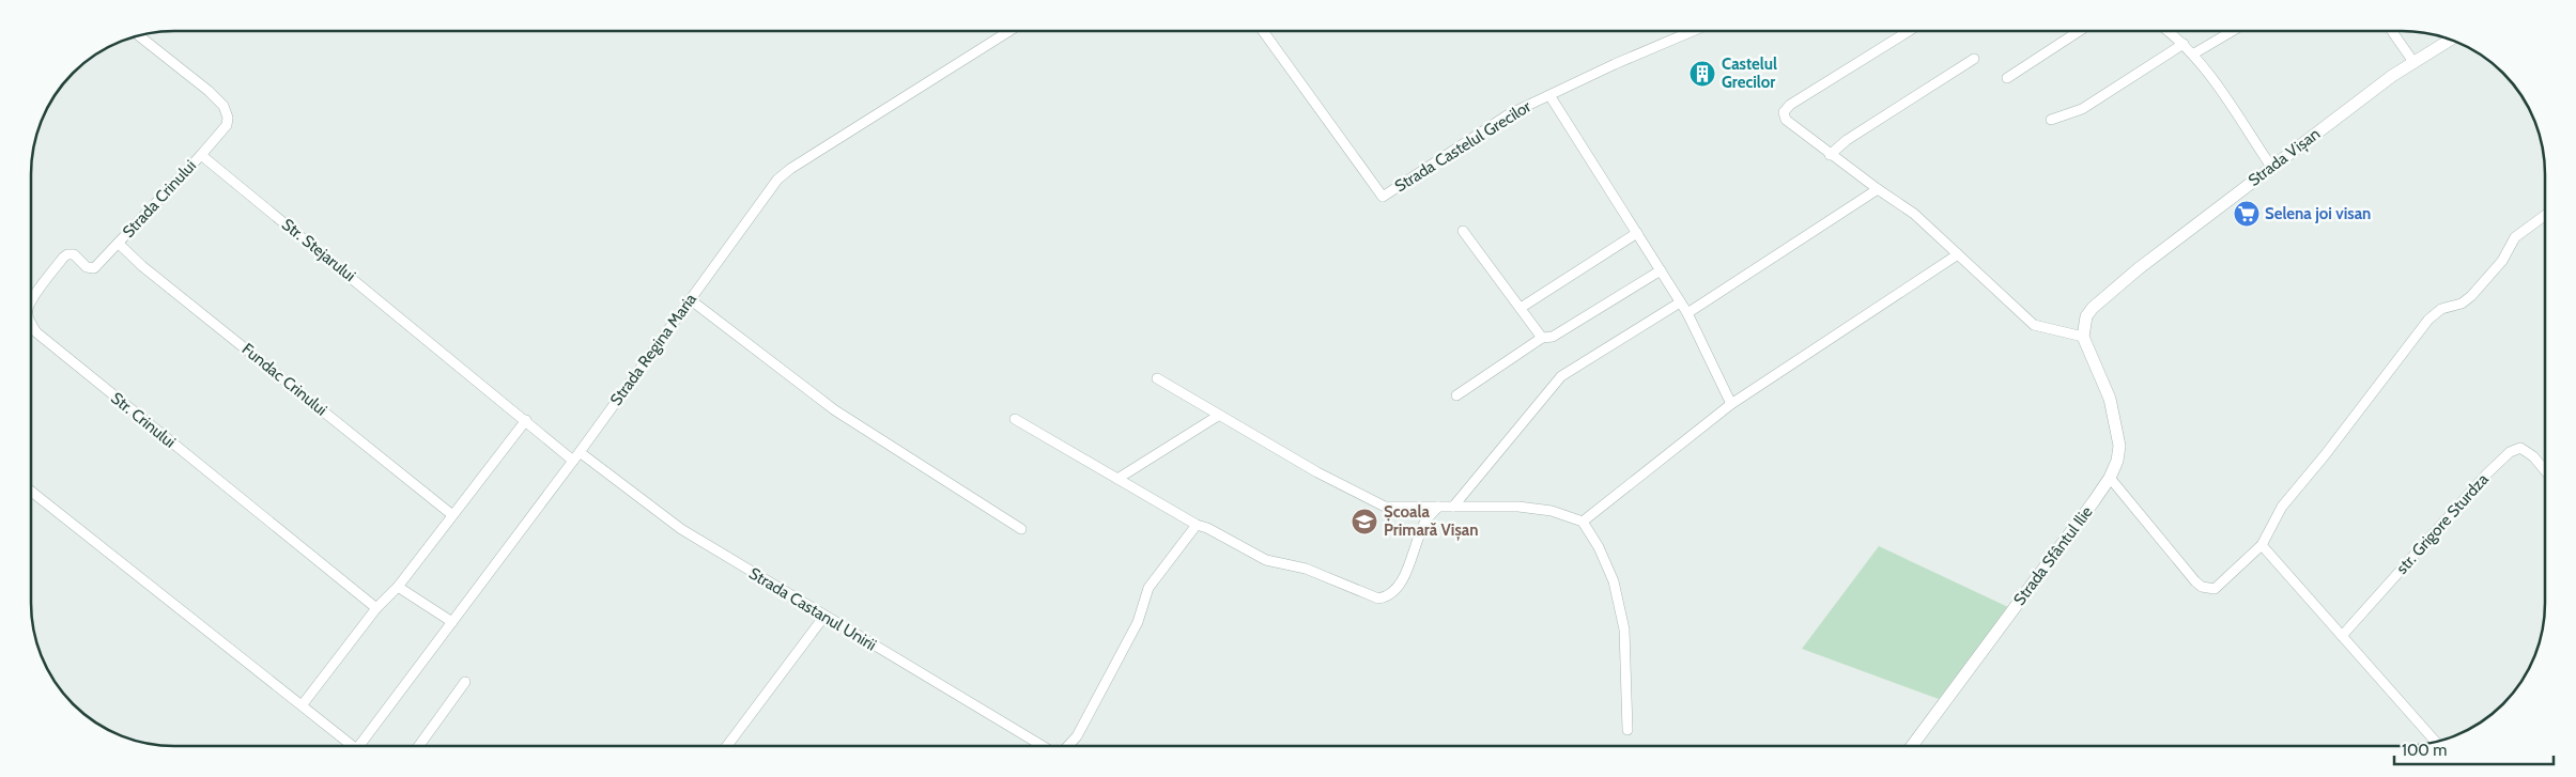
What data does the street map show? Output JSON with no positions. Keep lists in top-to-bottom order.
{
  "streets": {
    "street": [
      "Strada Castelul Grecilor",
      "Strada Vișan",
      "Strada Crinului",
      "Str. Stejarului",
      "Strada Regina Maria",
      "Fundac Crinului",
      "Str. Crinului",
      "str. Grigore Sturdza",
      "Strada Sfântul Ilie",
      "Strada Castanul Unirii"
    ]
  },
  "crossings": [
    ["Strada Vișan", "Strada Sfântul Ilie"],
    ["Strada Crinului", "Str. Stejarului"],
    ["Strada Crinului", "Fundac Crinului"],
    ["Strada Crinului", "Str. Crinului"],
    ["Str. Stejarului", "Strada Regina Maria"],
    ["Str. Stejarului", "Strada Castanul Unirii"],
    ["Strada Regina Maria", "Strada Castanul Unirii"],
    ["Fundac Crinului", "Str. Crinului"]
  ],
  "places": {
    "building": ["Castelul Grecilor"],
    "supermarket": ["Selena joi visan"],
    "school or university": ["Școala Primară Vișan"]
  },
  "scale_bar": "100 m"
}
